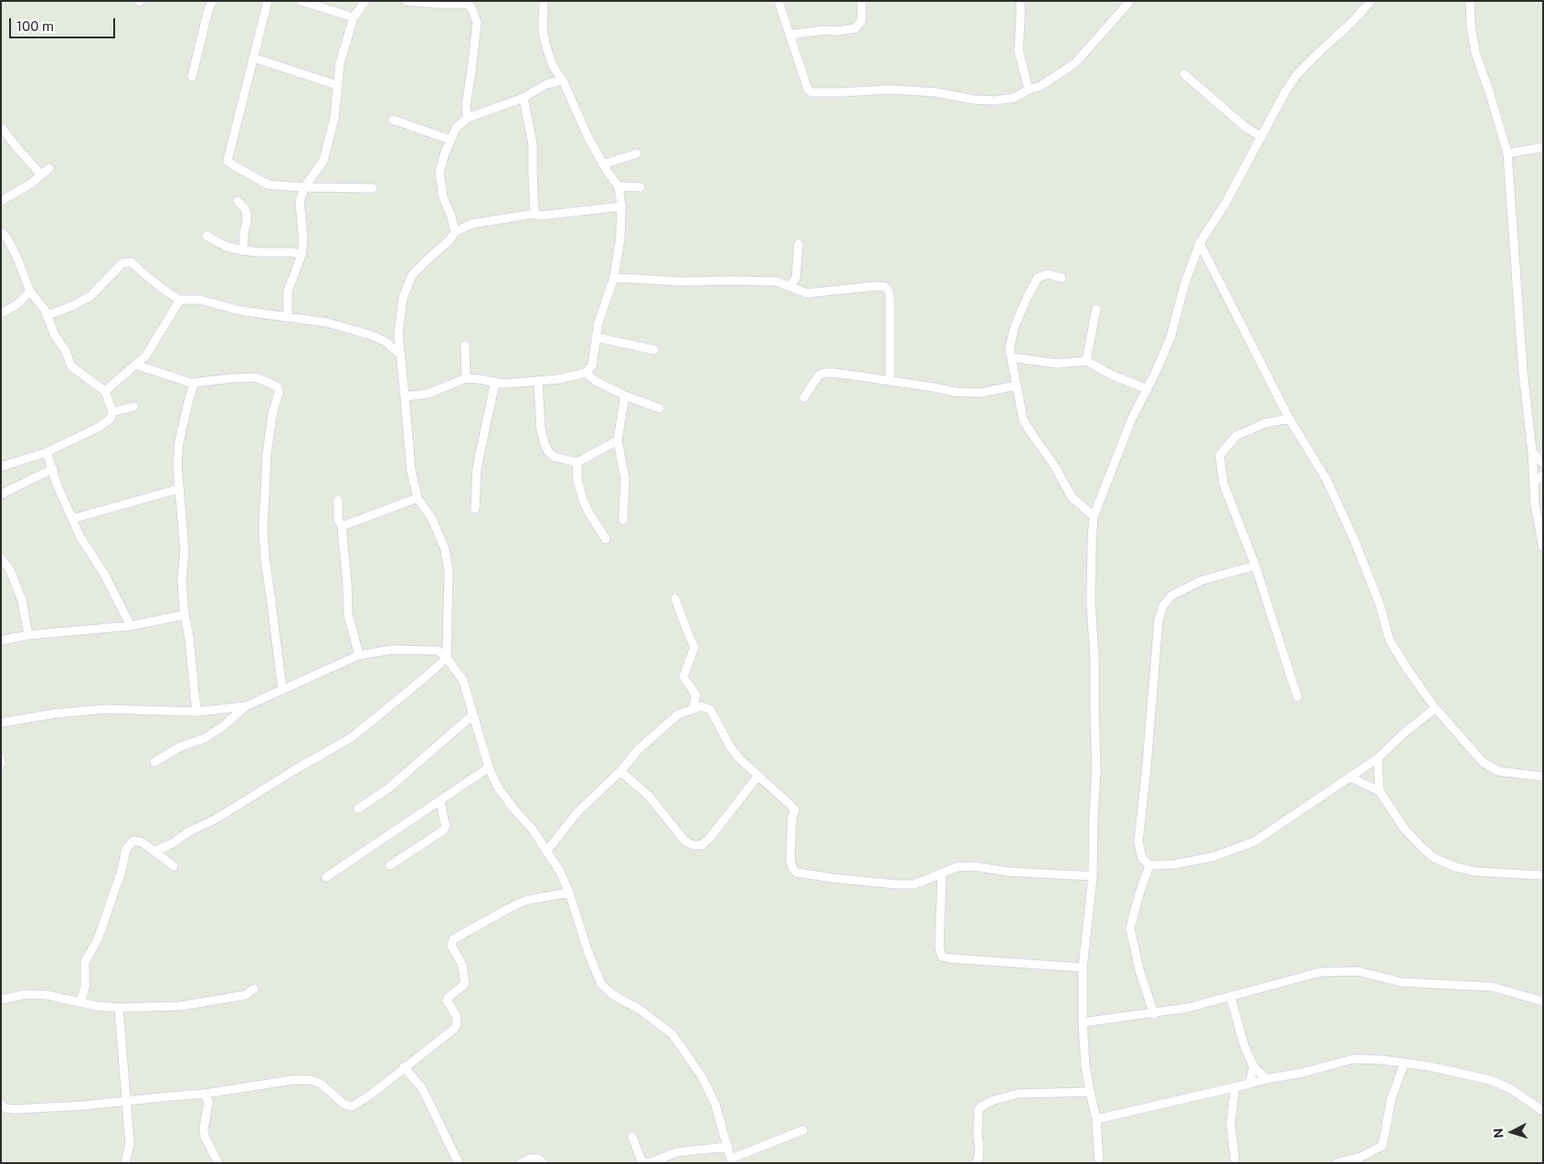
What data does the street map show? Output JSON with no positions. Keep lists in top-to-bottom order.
{
  "scale_bar": "100 m",
  "north": "left"
}
